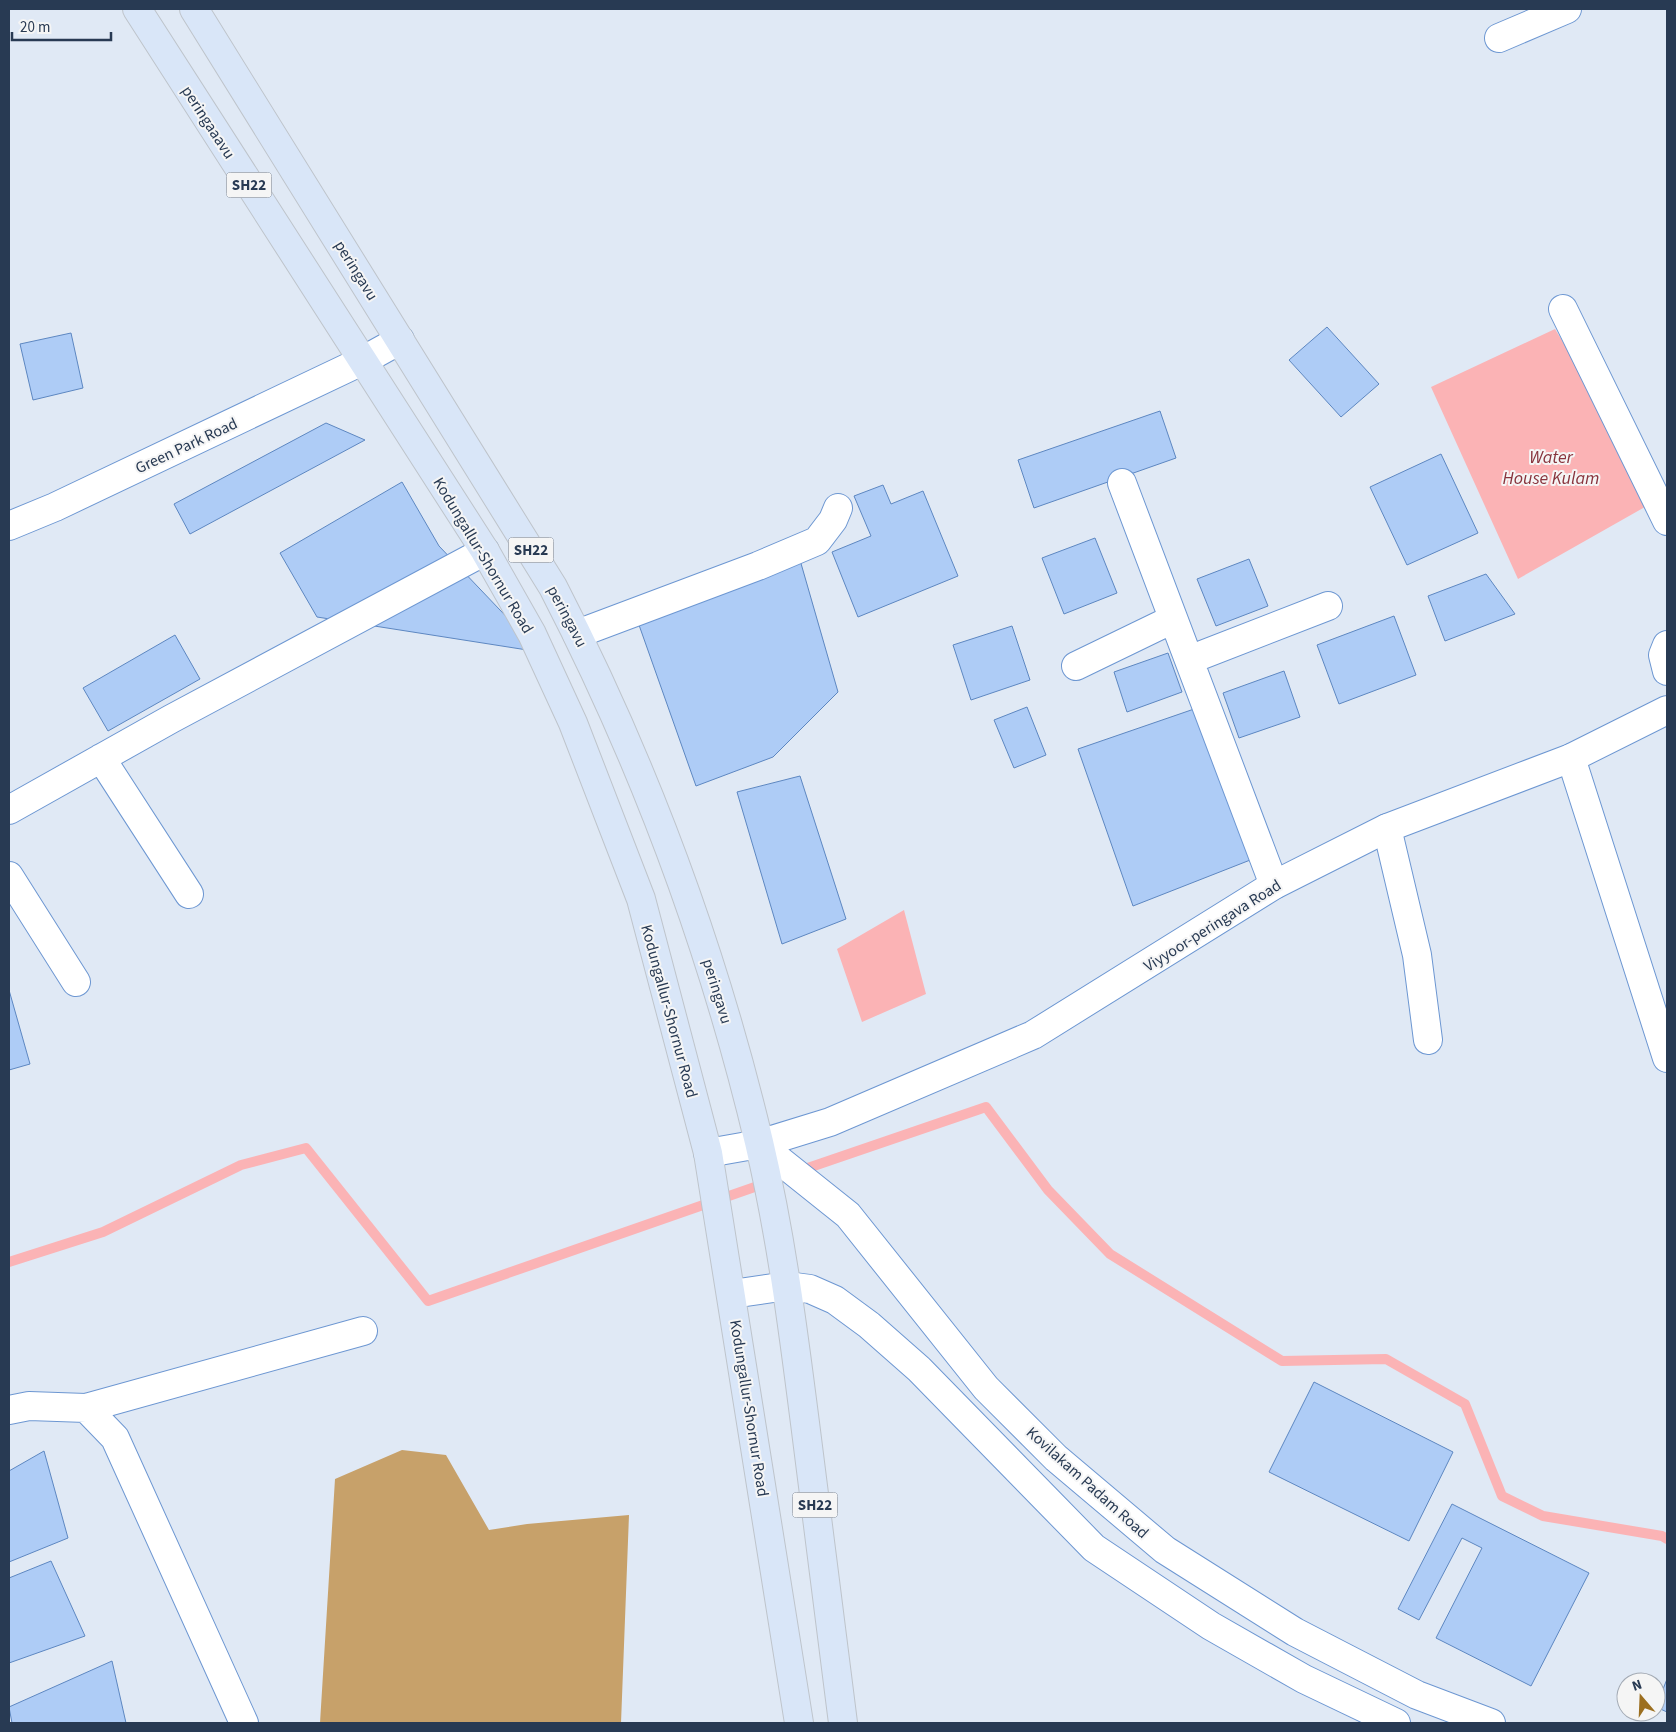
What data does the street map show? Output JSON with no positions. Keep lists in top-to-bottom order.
{
  "streets": {
    "main road": [
      "peringaaavu",
      "SH22",
      "peringavu",
      "Kodungallur-Shornur Road"
    ],
    "street": ["Green Park Road", "Viyyoor-peringava Road", "Kovilakam Padam Road"]
  },
  "crossings": [
    ["peringaaavu", "Green Park Road"],
    ["peringaaavu", "Kodungallur-Shornur Road"],
    ["SH22", "peringavu"],
    ["SH22", "Viyyoor-peringava Road"],
    ["SH22", "Kovilakam Padam Road"],
    ["peringavu", "Green Park Road"],
    ["peringavu", "Viyyoor-peringava Road"],
    ["peringavu", "Kovilakam Padam Road"],
    ["Green Park Road", "Kodungallur-Shornur Road"],
    ["Kodungallur-Shornur Road", "Viyyoor-peringava Road"],
    ["Viyyoor-peringava Road", "Kovilakam Padam Road"]
  ],
  "water": ["Water House Kulam"],
  "scale_bar": "20 m",
  "north": "top"
}
